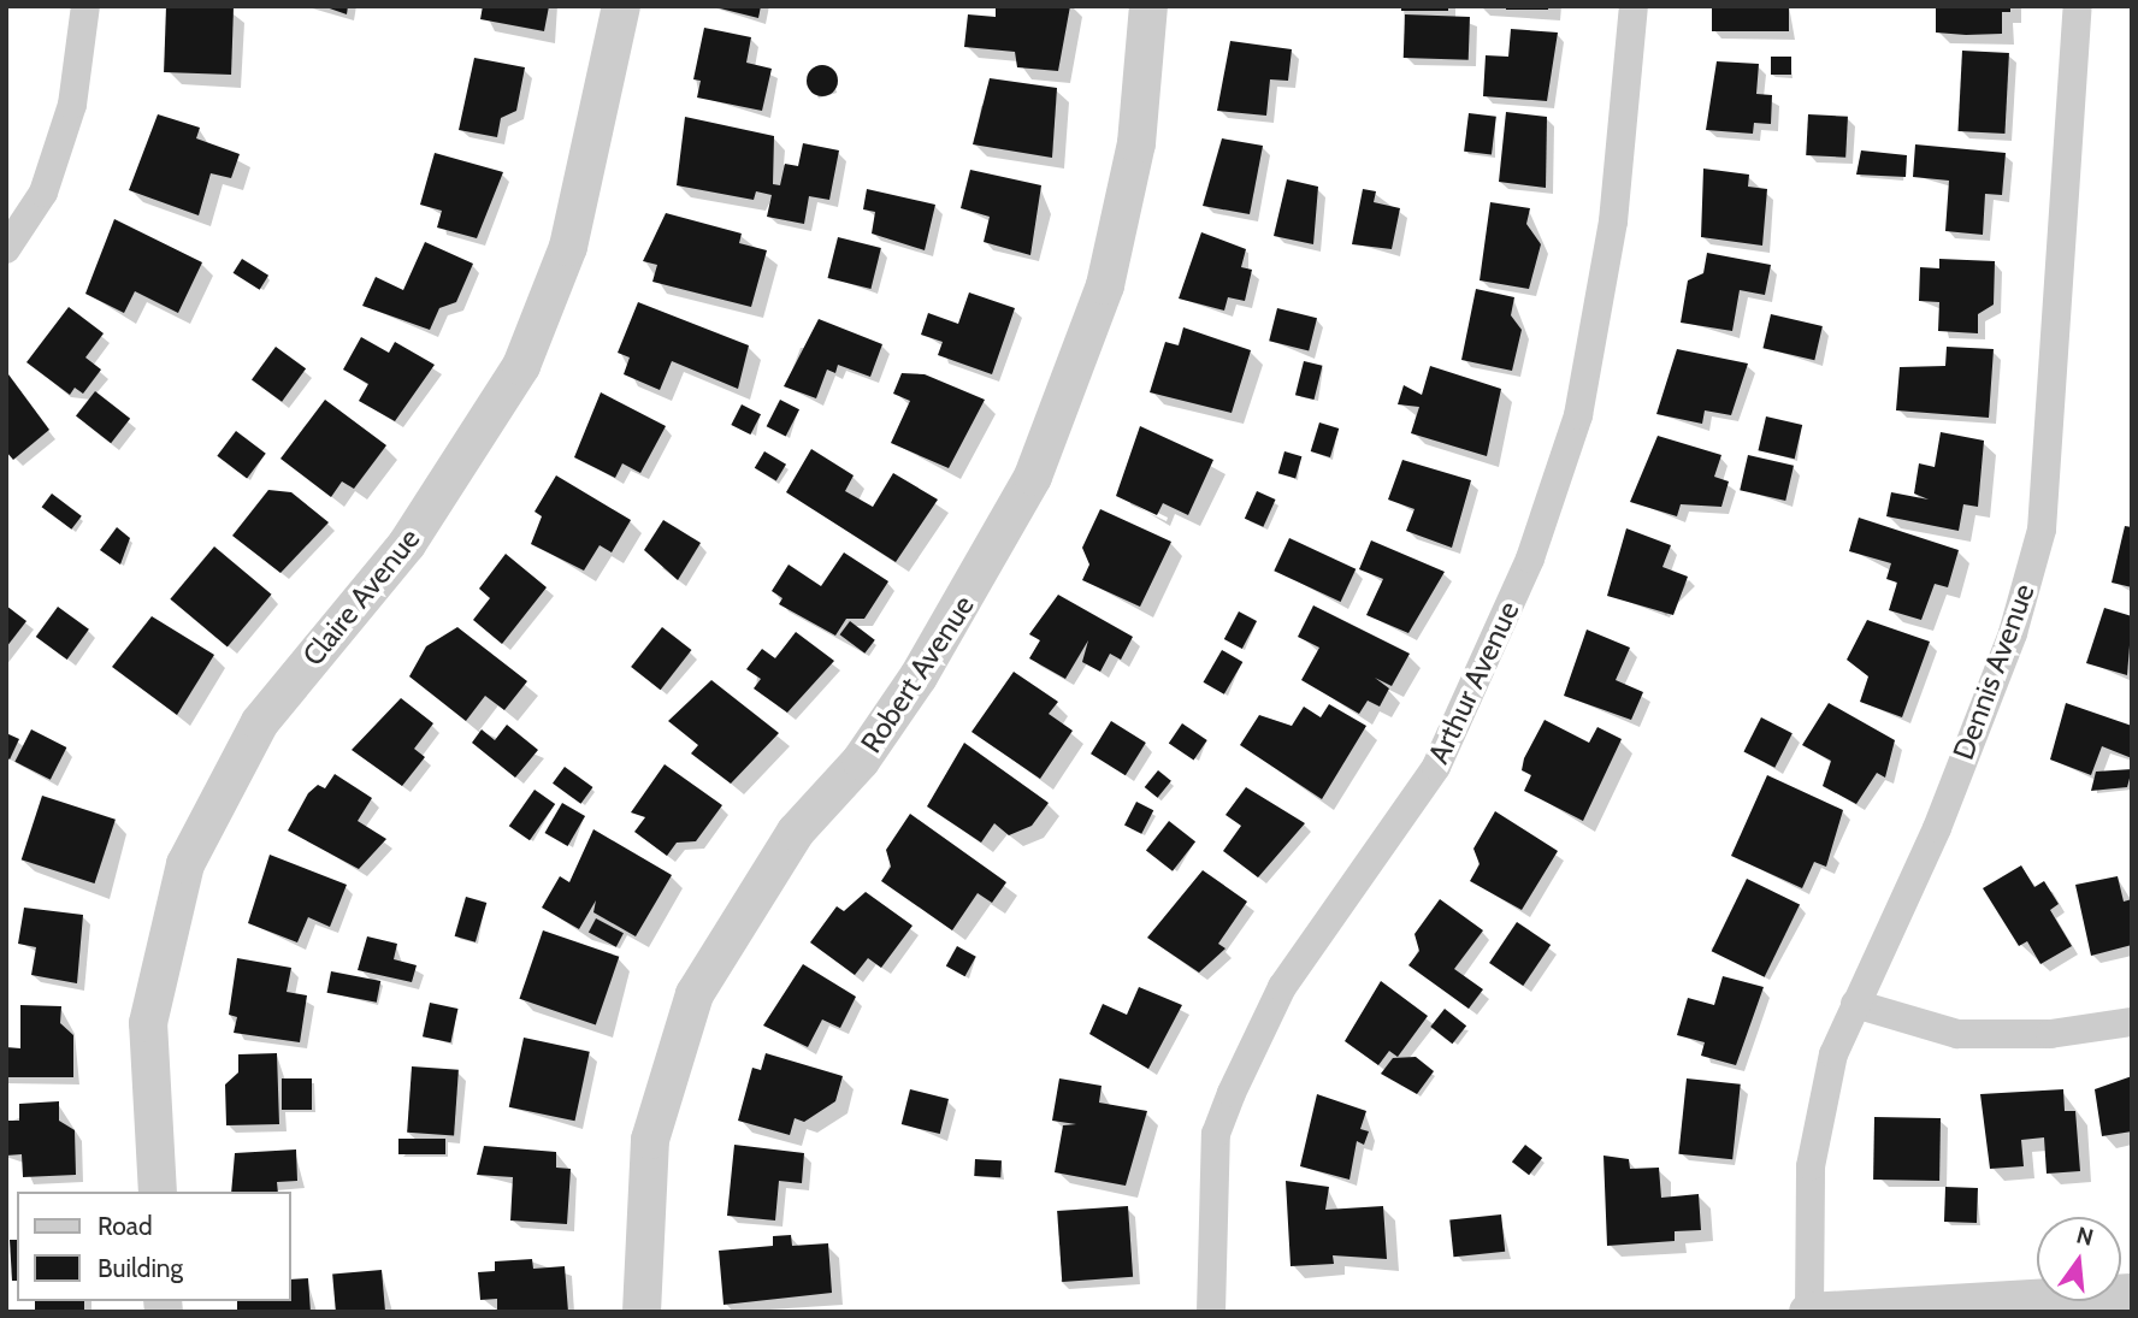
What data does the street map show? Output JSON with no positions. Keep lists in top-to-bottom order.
{
  "streets": {
    "street": [
      "Claire Avenue",
      "Dennis Avenue",
      "Robert Avenue",
      "Arthur Avenue"
    ]
  },
  "legend": ["Road", "Building"],
  "north": "top"
}
